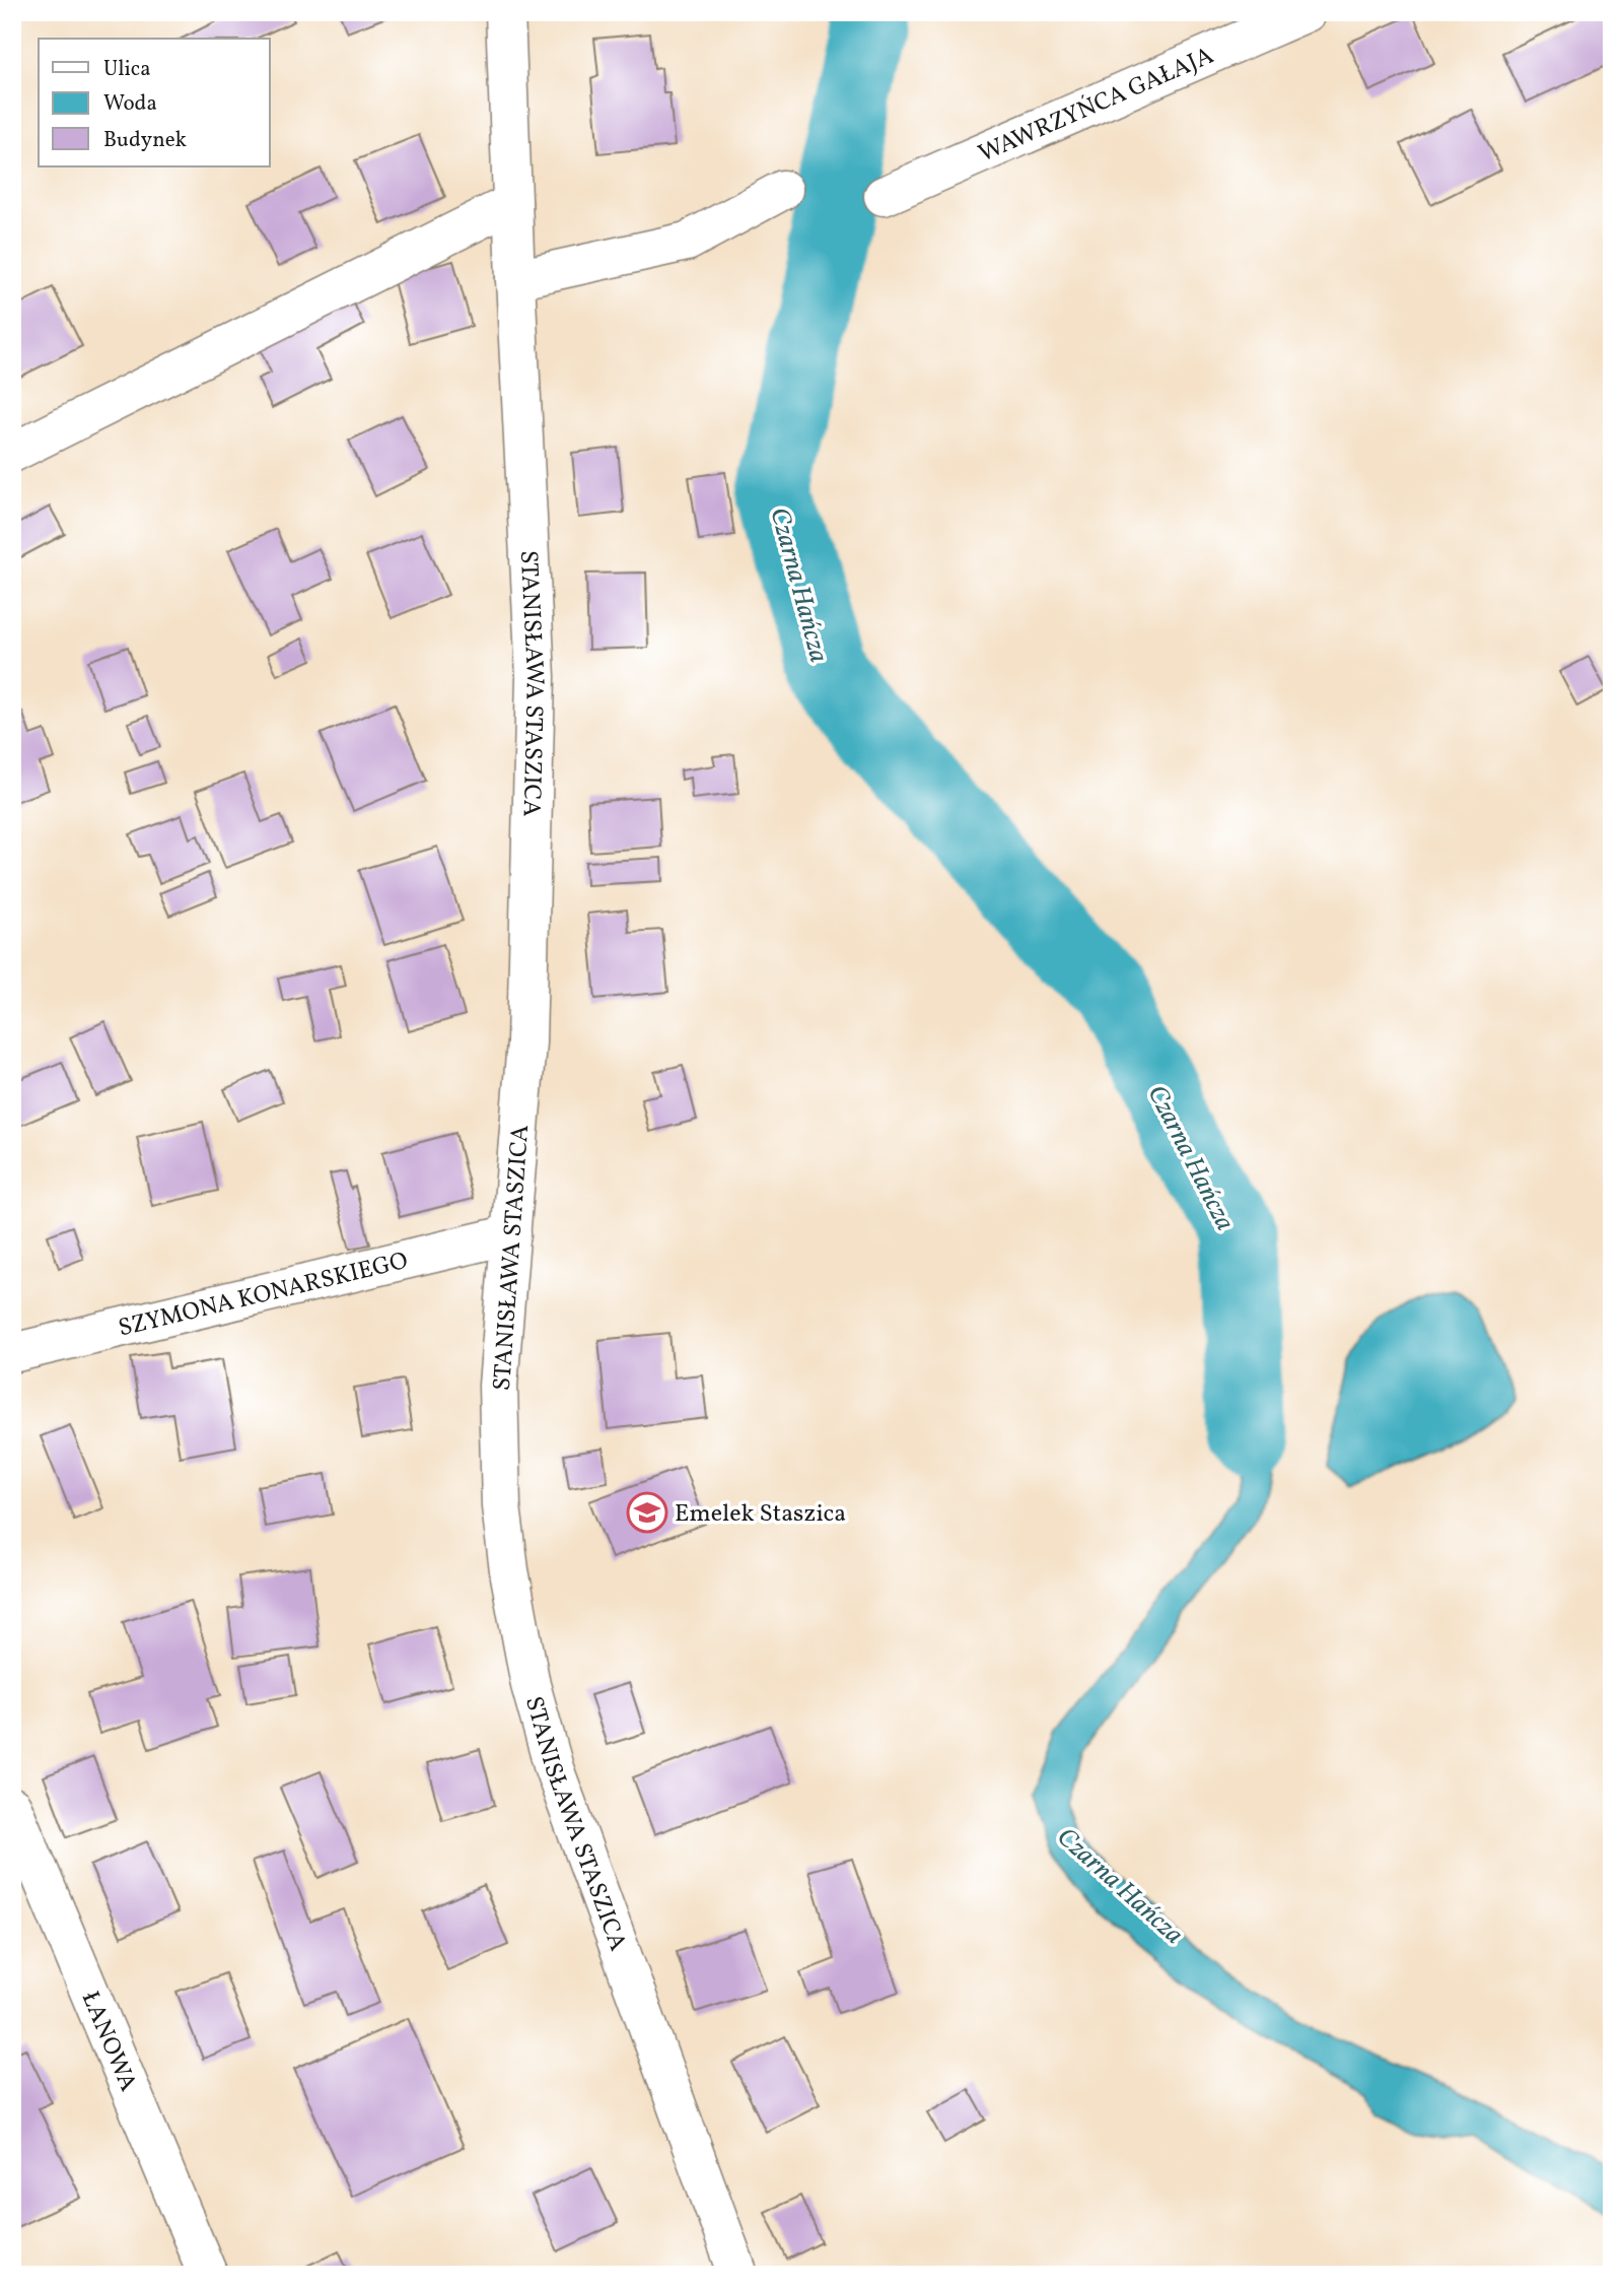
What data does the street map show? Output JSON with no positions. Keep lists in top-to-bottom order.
{
  "streets": {
    "street": [
      "WAWRZYŃCA GAŁAJA",
      "STANISŁAWA STASZICA",
      "SZYMONA KONARSKIEGO",
      "ŁANOWA"
    ]
  },
  "crossings": [
    ["STANISŁAWA STASZICA", "SZYMONA KONARSKIEGO"]
  ],
  "water": ["Czarna Hańcza"],
  "places": {
    "school or university": ["Emelek Staszica"]
  },
  "legend": ["Ulica", "Woda", "Budynek"]
}
